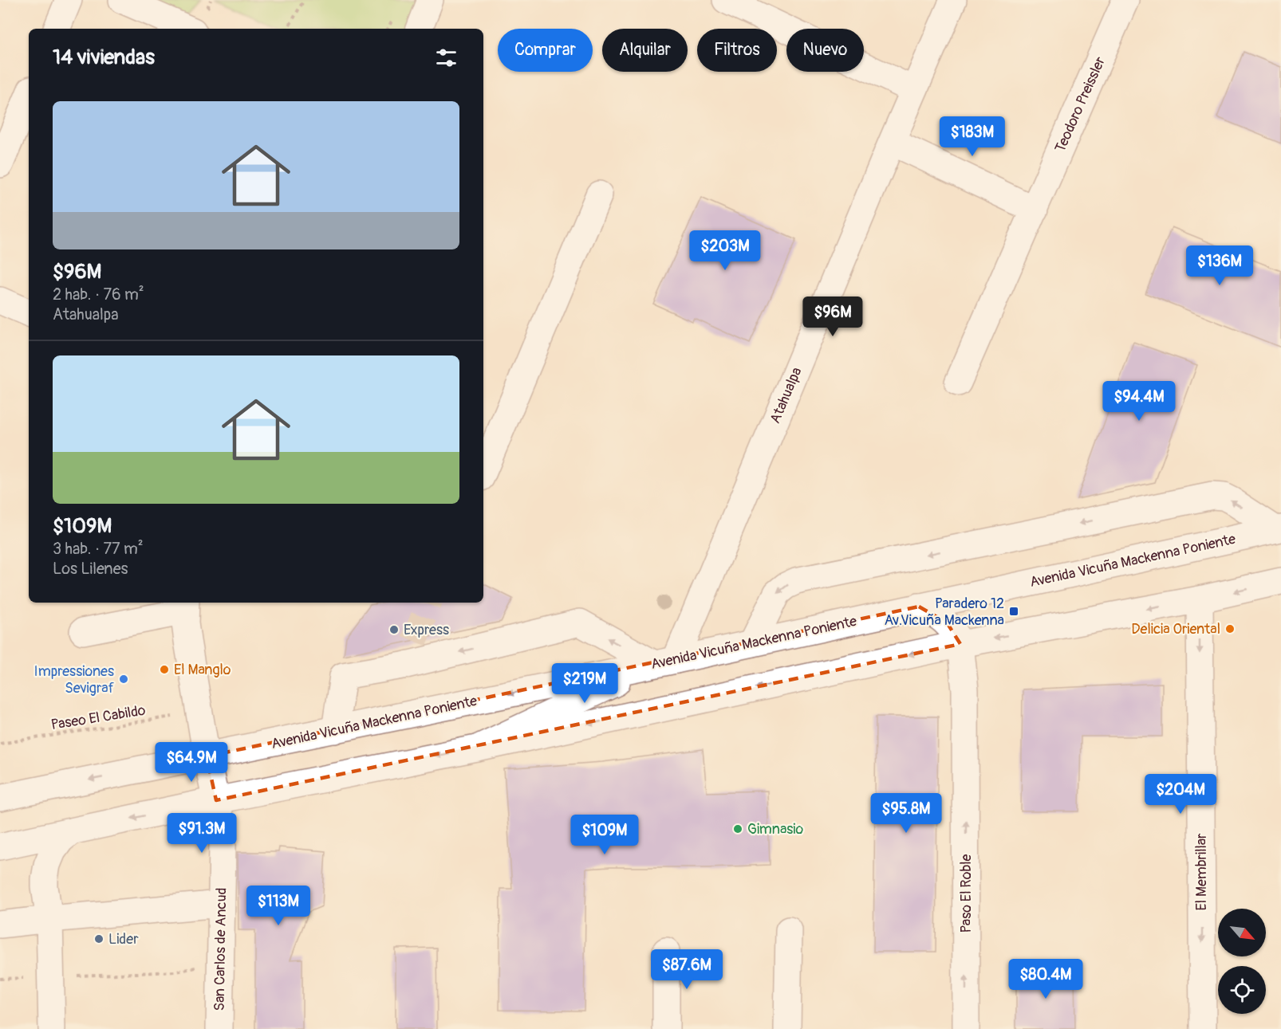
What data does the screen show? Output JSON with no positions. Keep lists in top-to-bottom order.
{
  "streets": {
    "street": [
      "Teodoro Preissler",
      "Atahualpa",
      "Avenida Vicuña Mackenna Poniente",
      "El Membrillar",
      "Paso El Roble",
      "San Carlos de Ancud"
    ],
    "path": ["Paseo El Cabildo"]
  },
  "crossings": [
    ["Atahualpa", "Avenida Vicuña Mackenna Poniente"],
    ["Avenida Vicuña Mackenna Poniente", "San Carlos de Ancud"],
    ["Paseo El Cabildo", "San Carlos de Ancud"]
  ],
  "one_way": ["El Membrillar", "Paso El Roble"],
  "places": {
    "transit": ["Paradero 12 Av.Vicuña Mackenna"],
    "other": [
      "Delicia Oriental",
      "Express",
      "El Manglo",
      "Impressiones Sevigraf",
      "Gimnasio",
      "Lider"
    ]
  },
  "north": "bottom right",
  "page": {
    "chip": [
      "Comprar",
      "Alquilar",
      "Filtros",
      "Nuevo"
    ],
    "heading": "14 viviendas",
    "list": [
      {
        "name": "$96M",
        "note": "2 hab. · 76 m² · Atahualpa"
      },
      {
        "name": "$109M",
        "note": "3 hab. · 77 m² · Los Lilenes"
      }
    ],
    "price": [
      "$183M",
      "$203M",
      "$136M",
      "$96M",
      "$94.4M",
      "$219M",
      "$64.9M",
      "$204M",
      "$95.8M",
      "$91.3M",
      "$109M",
      "$113M",
      "$87.6M",
      "$80.4M"
    ]
  }
}
